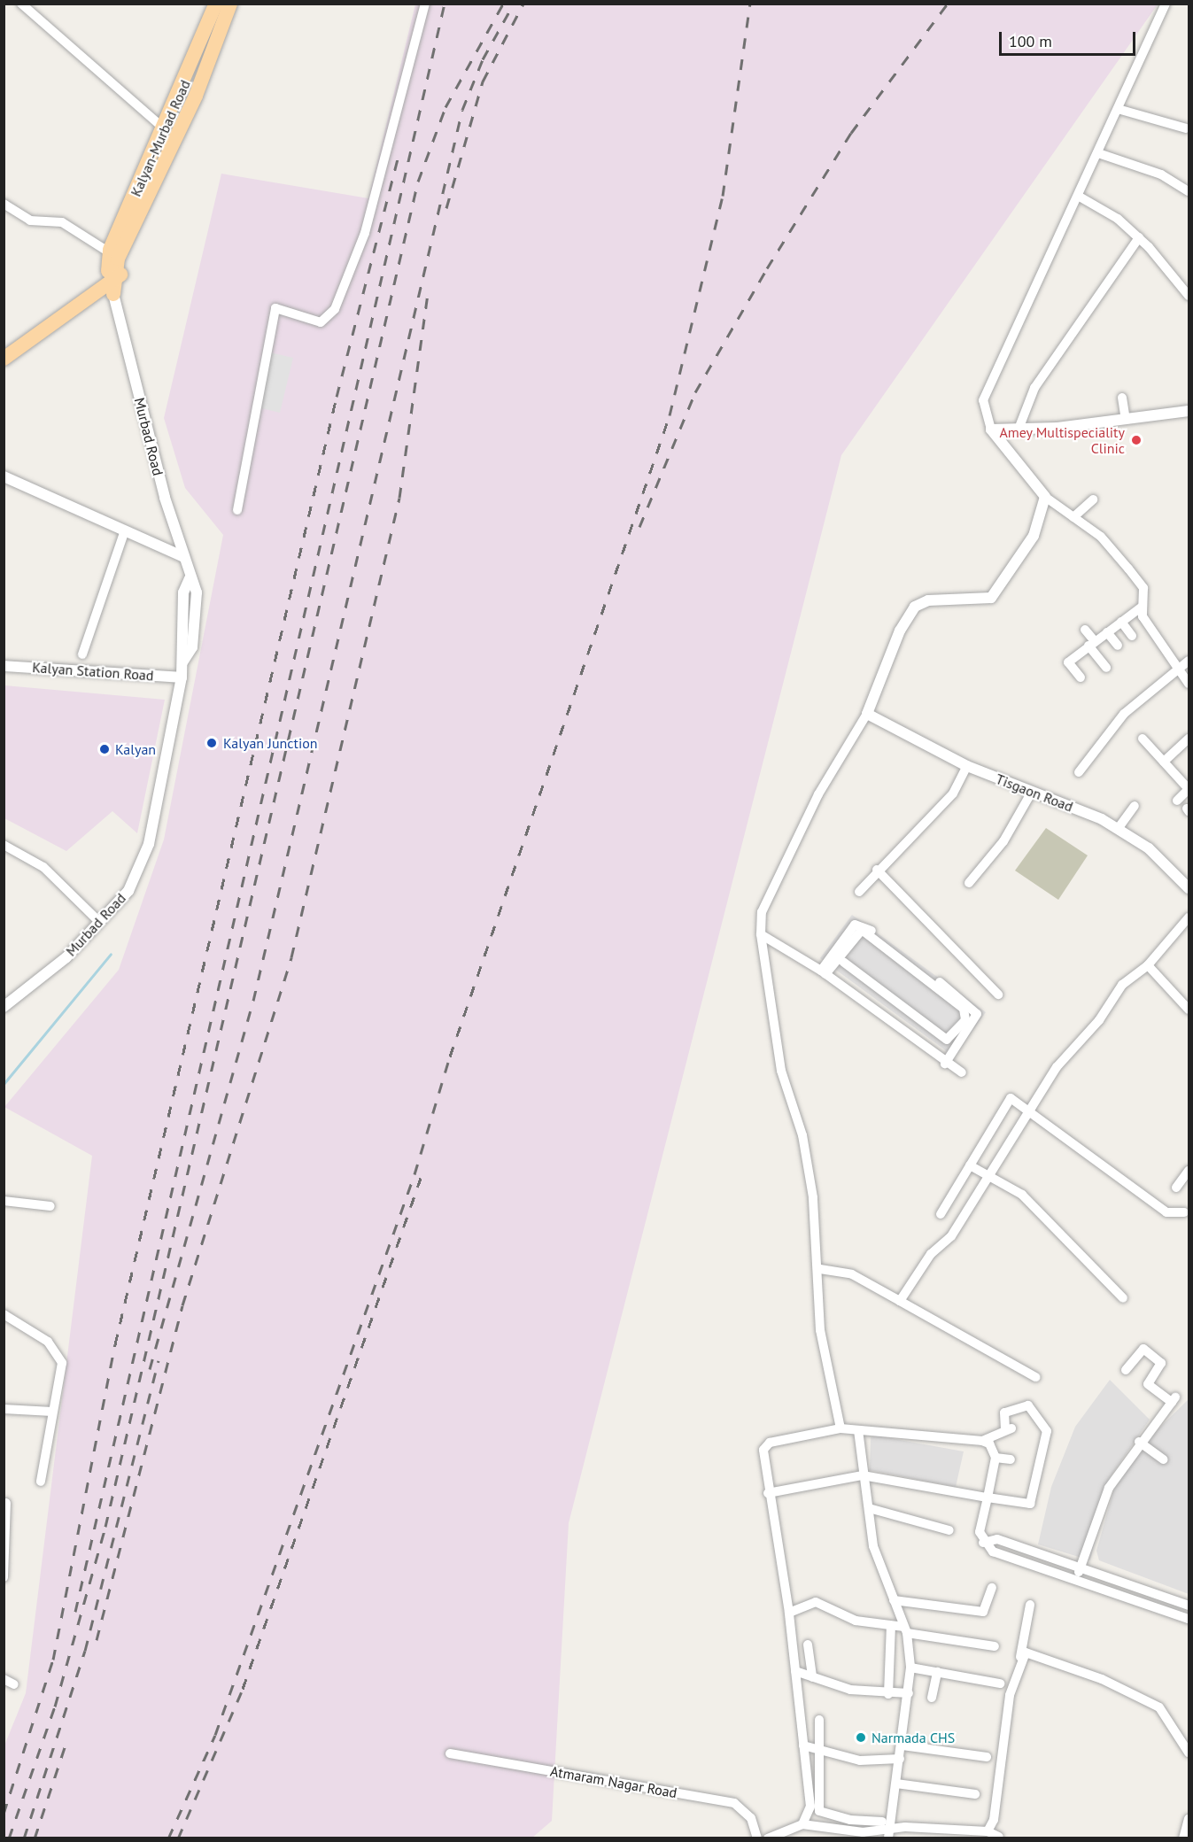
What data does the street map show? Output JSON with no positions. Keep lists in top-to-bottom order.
{
  "streets": {
    "main road": ["Kalyan-Murbad Road"],
    "street": [
      "Murbad Road",
      "Kalyan Station Road",
      "Tisgaon Road",
      "Atmaram Nagar Road"
    ]
  },
  "crossings": [
    ["Kalyan-Murbad Road", "Murbad Road"],
    ["Murbad Road", "Kalyan Station Road"]
  ],
  "places": [
    "Amey Multispeciality Clinic",
    "Kalyan Junction",
    "Kalyan",
    "Narmada CHS"
  ],
  "scale_bar": "100 m"
}
